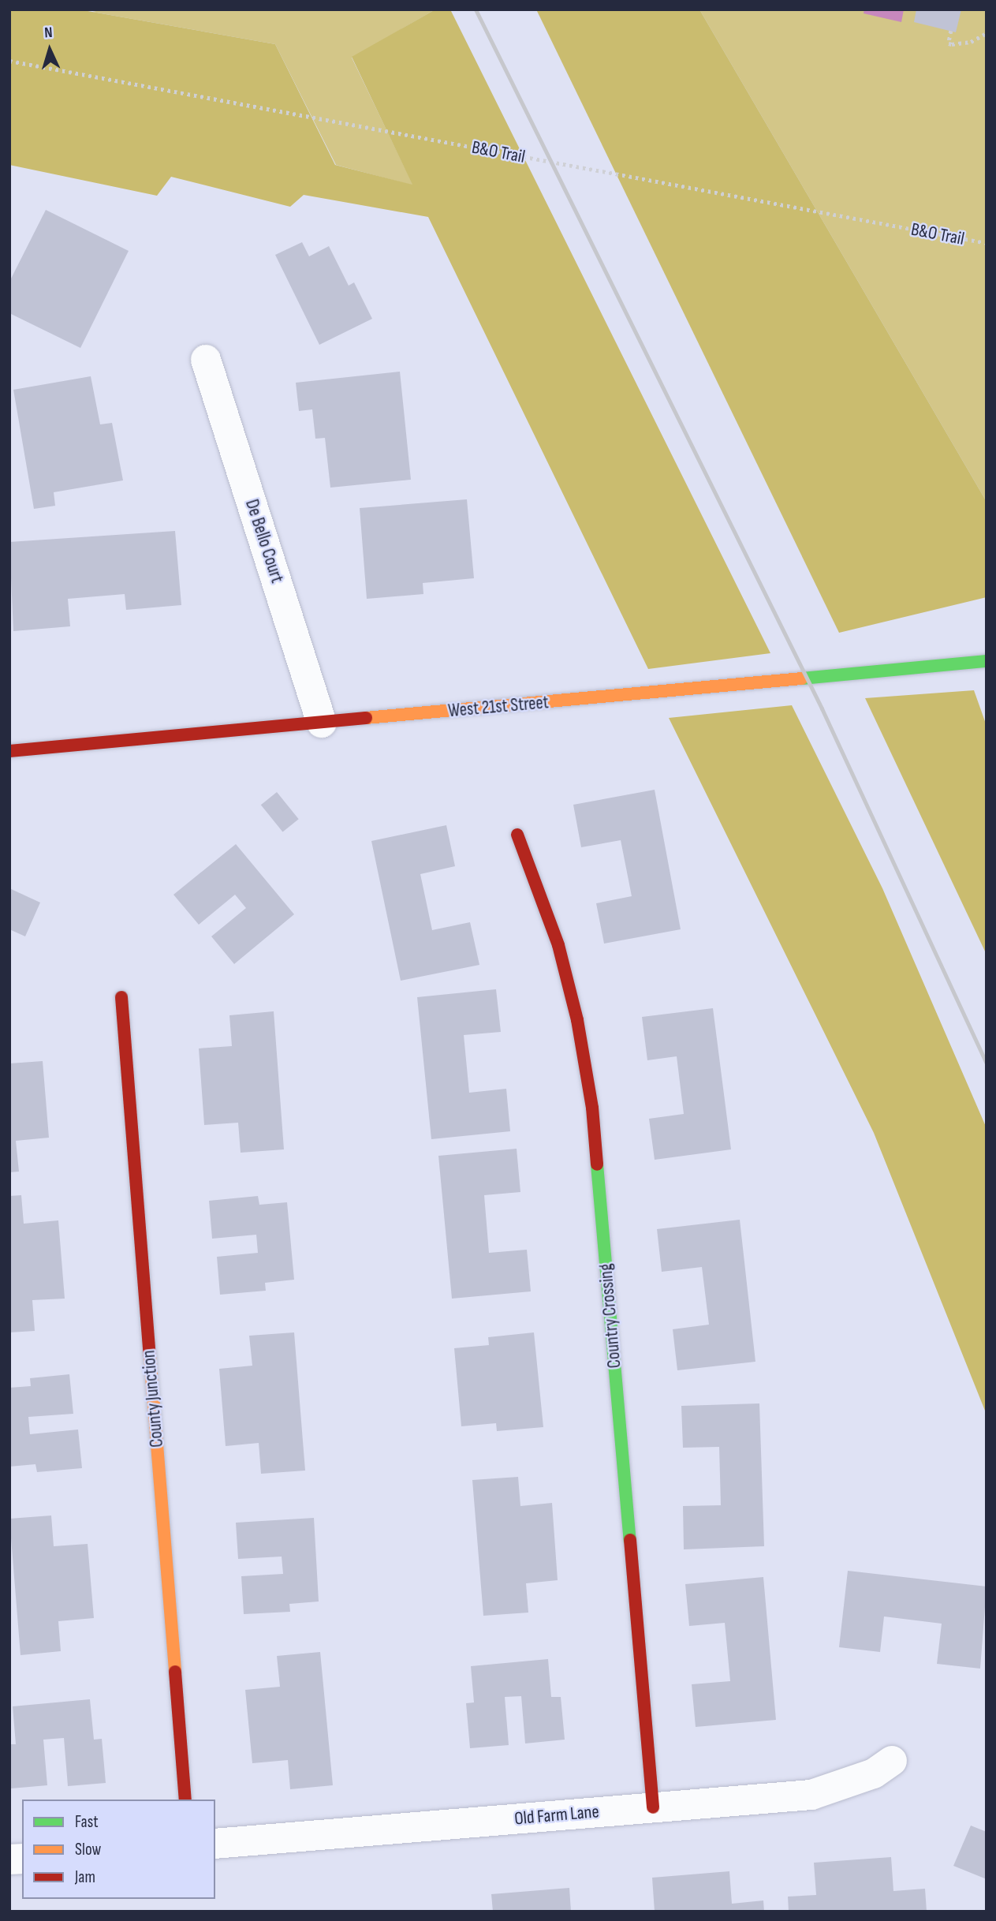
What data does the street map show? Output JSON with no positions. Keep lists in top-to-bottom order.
{
  "streets": {
    "street": [
      "De Bello Court",
      "West 21st Street",
      "Country Crossing",
      "County Junction",
      "Old Farm Lane"
    ],
    "path": ["B&O Trail"]
  },
  "crossings": [
    ["De Bello Court", "West 21st Street"],
    ["Country Crossing", "Old Farm Lane"]
  ],
  "legend": ["Fast", "Slow", "Jam"],
  "north": "top"
}
